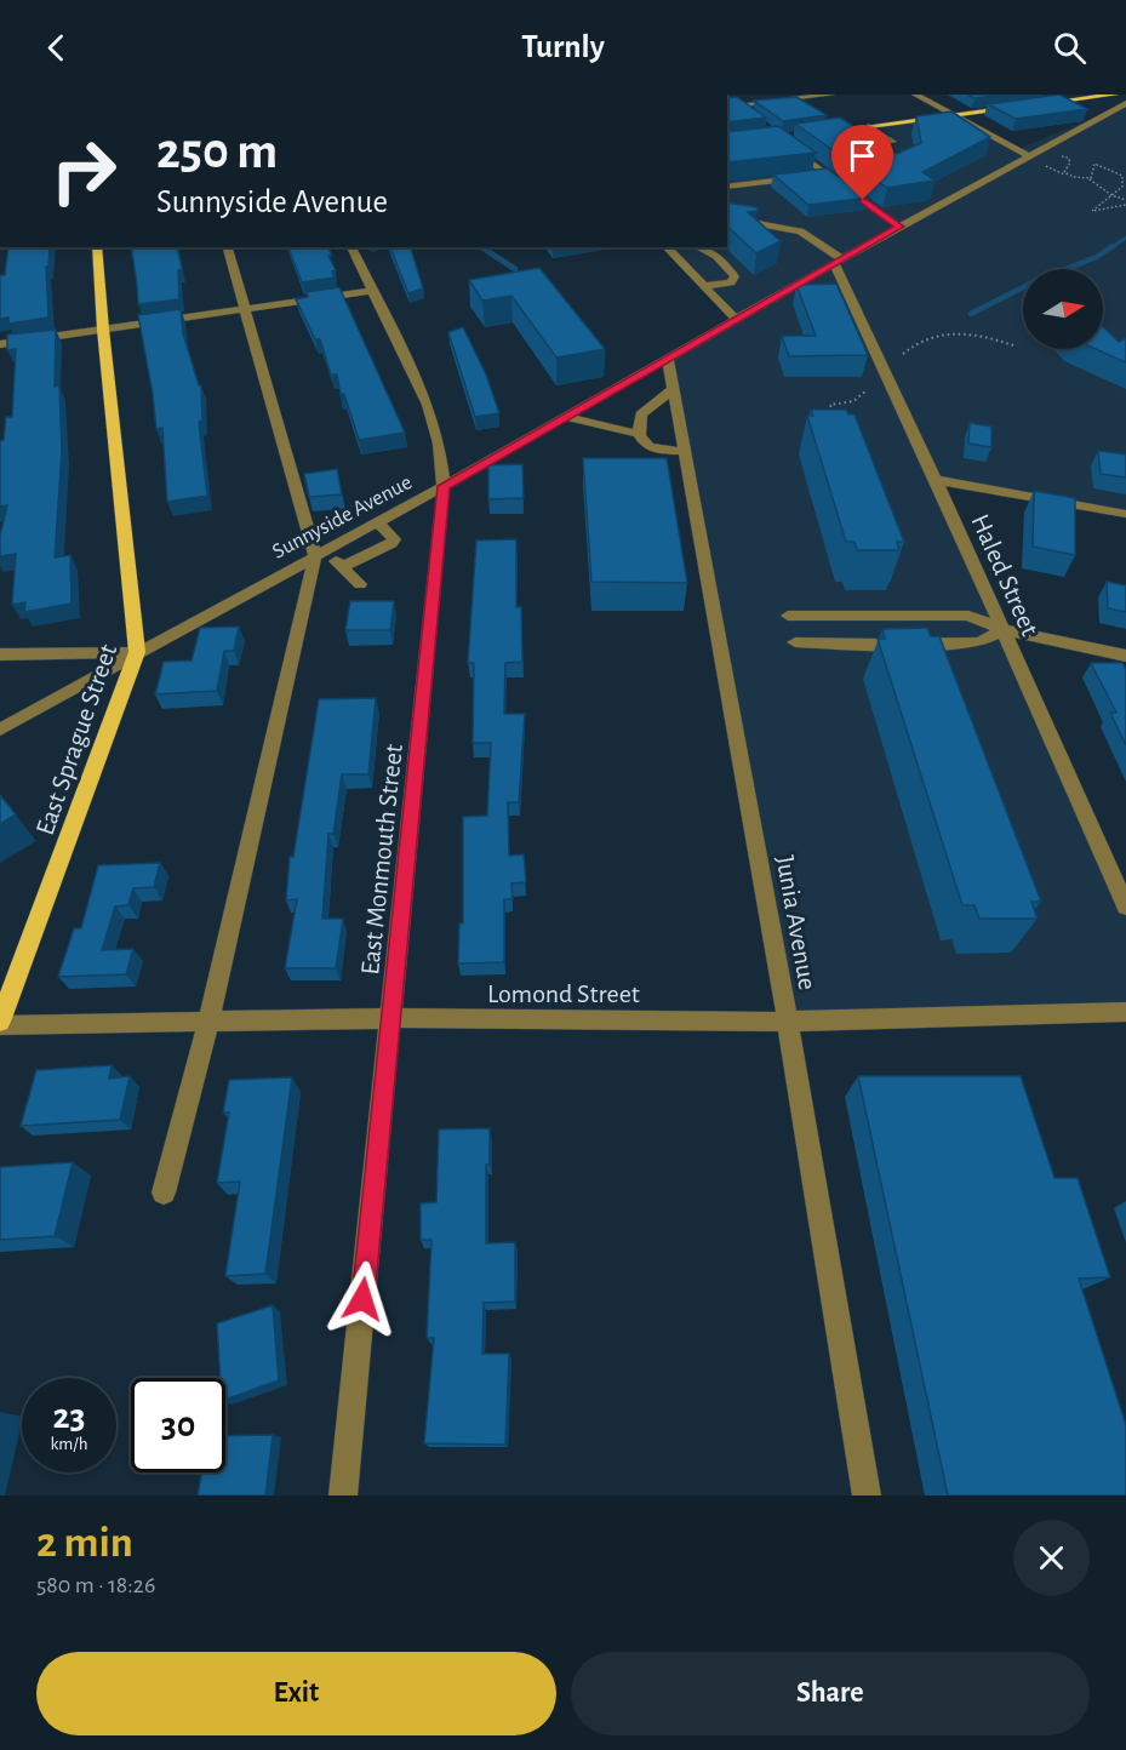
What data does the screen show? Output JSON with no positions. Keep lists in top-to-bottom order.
{
  "streets": {
    "main road": ["East Sprague Street"],
    "street": [
      "Sunnyside Avenue",
      "Haled Street",
      "East Monmouth Street",
      "Junia Avenue",
      "Lomond Street"
    ]
  },
  "crossings": [
    ["Sunnyside Avenue", "Haled Street"],
    ["Sunnyside Avenue", "East Sprague Street"],
    ["Sunnyside Avenue", "East Monmouth Street"],
    ["Sunnyside Avenue", "Junia Avenue"],
    ["East Sprague Street", "Lomond Street"],
    ["East Monmouth Street", "Lomond Street"],
    ["Junia Avenue", "Lomond Street"]
  ],
  "north": "right",
  "page": {
    "header": "Turnly",
    "turn": ["250 m", "Sunnyside Avenue"],
    "speed": "23 km/h",
    "limit": "30",
    "heading": ["2 min", "580 m · 18:26"],
    "buttons": ["Exit", "Share"]
  }
}
